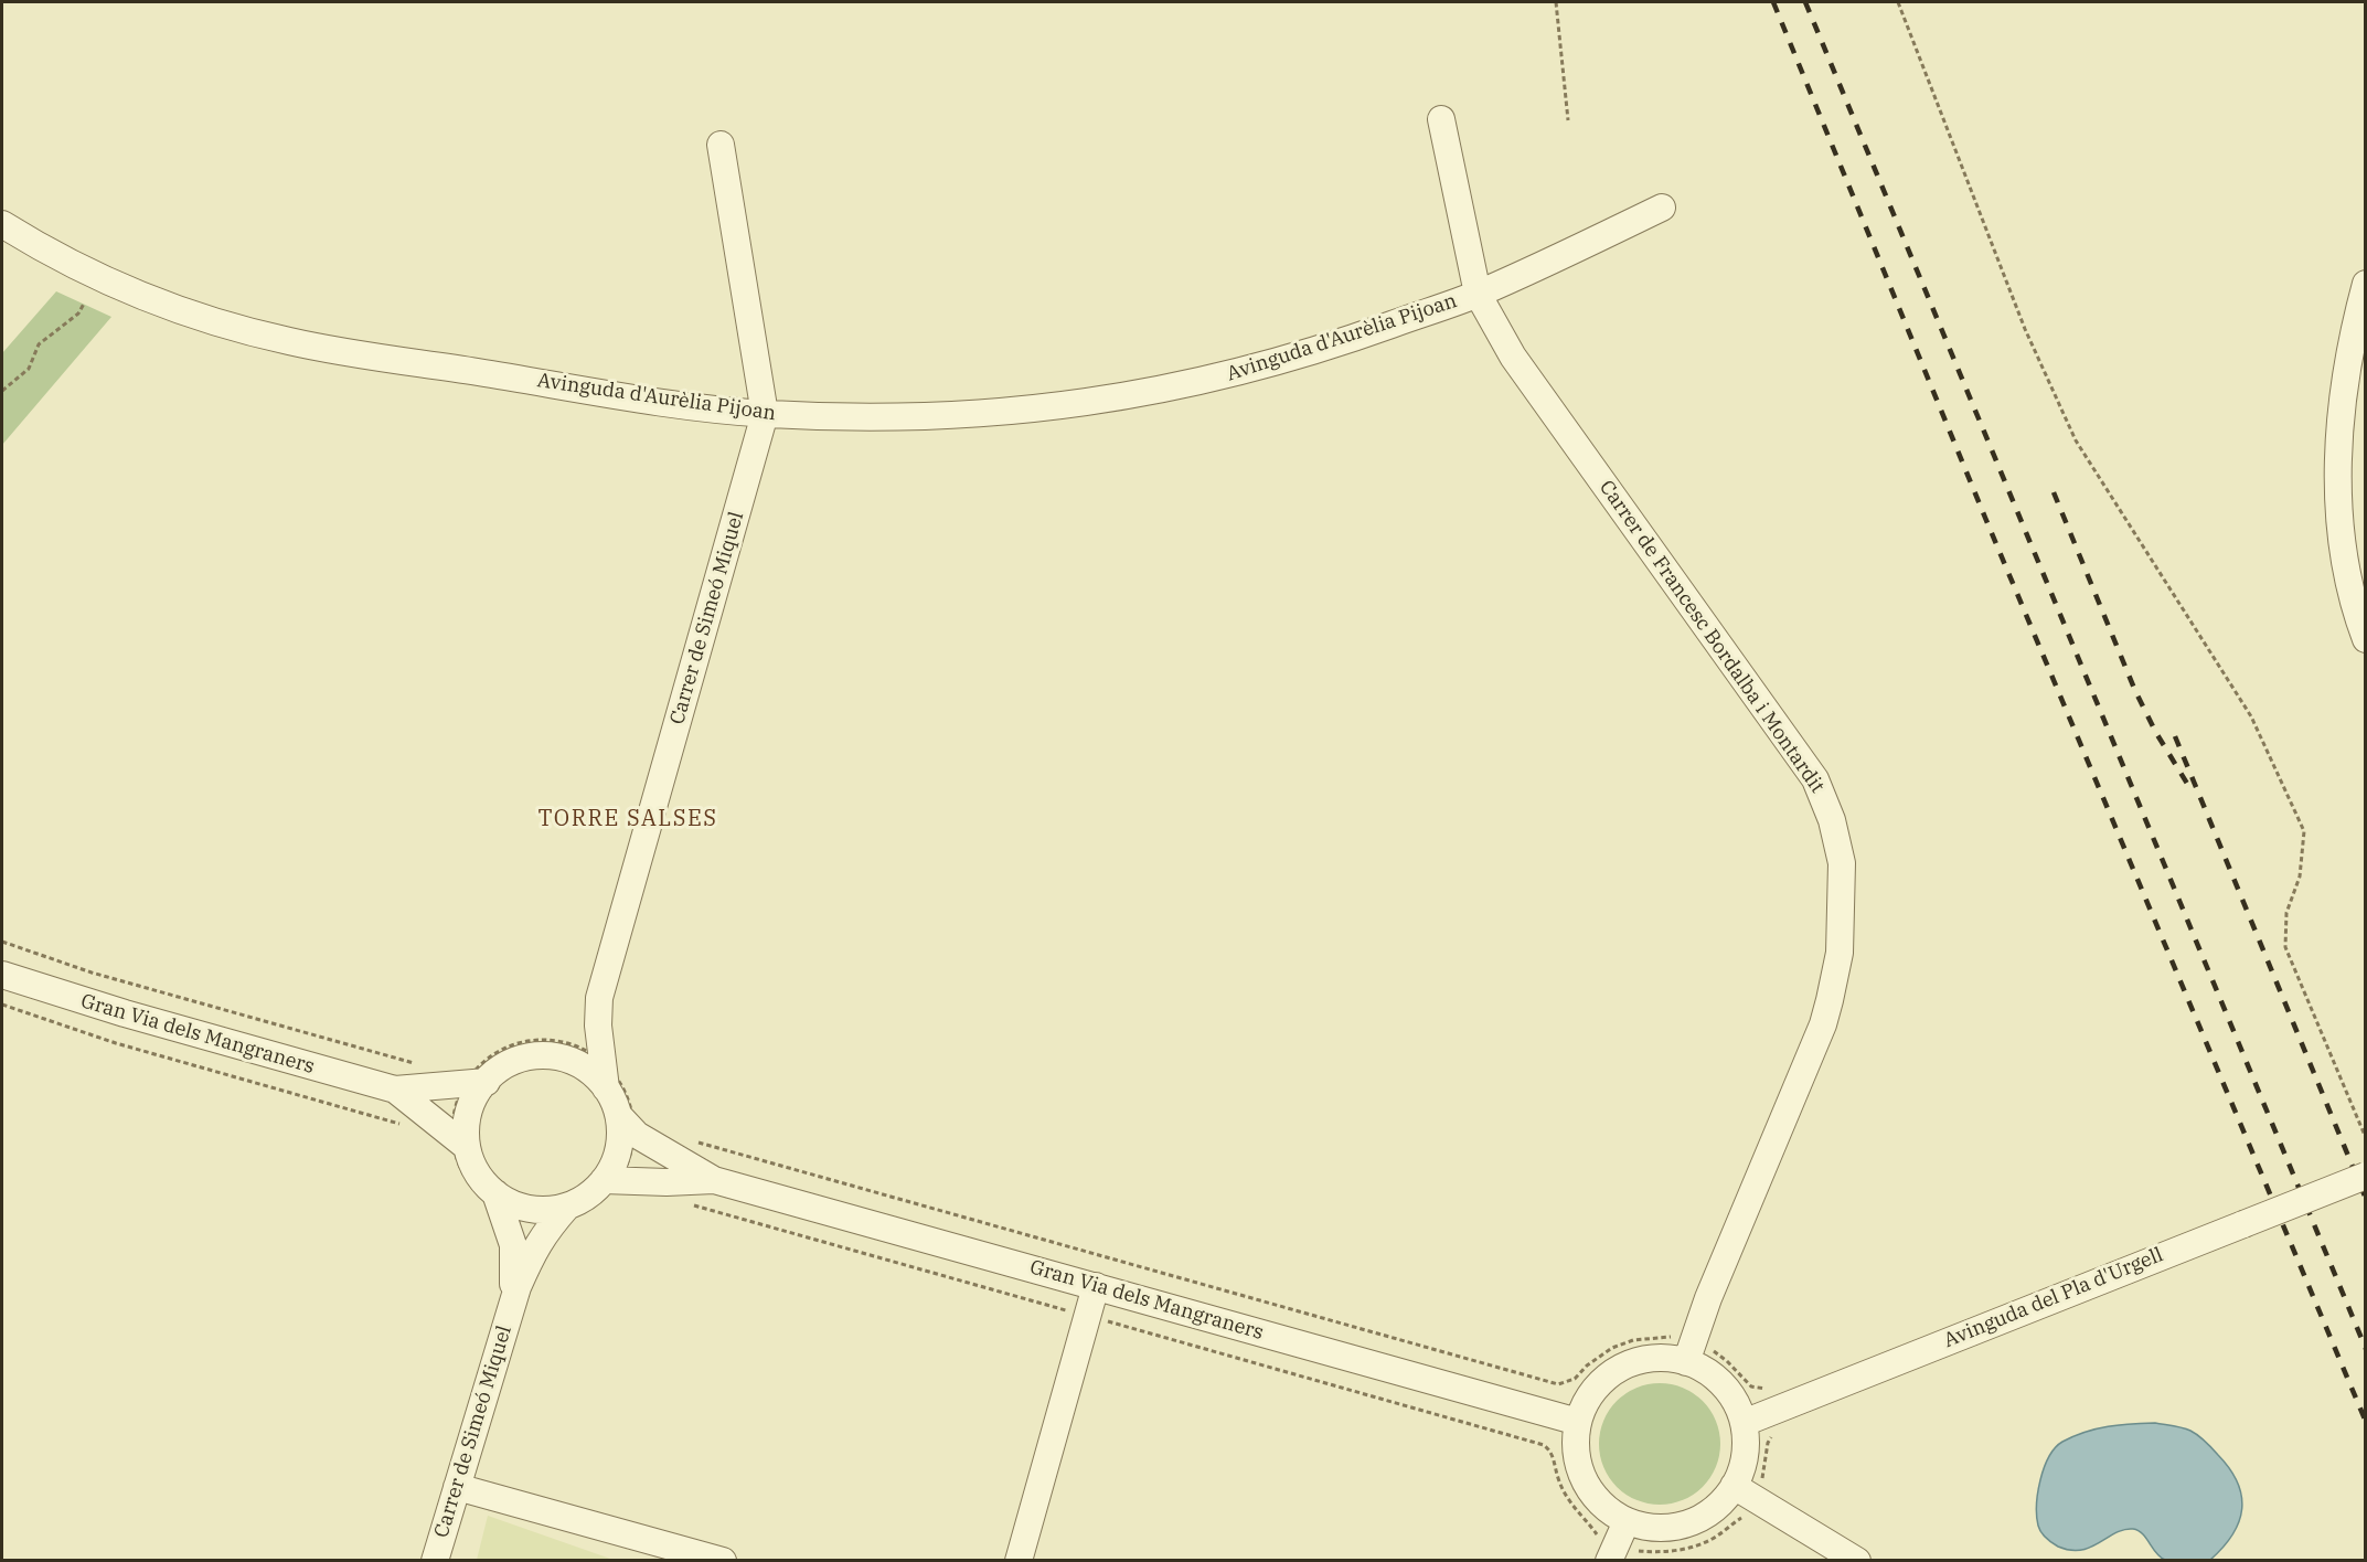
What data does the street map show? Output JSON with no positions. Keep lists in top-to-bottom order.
{
  "streets": {
    "street": [
      "Avinguda d'Aurèlia Pijoan",
      "Carrer de Simeó Miquel",
      "Carrer de Francesc Bordalba i Montardit",
      "Gran Via dels Mangraners",
      "Avinguda del Pla d'Urgell"
    ]
  },
  "crossings": [
    ["Avinguda d'Aurèlia Pijoan", "Carrer de Simeó Miquel"],
    ["Avinguda d'Aurèlia Pijoan", "Carrer de Francesc Bordalba i Montardit"],
    ["Carrer de Simeó Miquel", "Gran Via dels Mangraners"],
    ["Carrer de Francesc Bordalba i Montardit", "Gran Via dels Mangraners"],
    ["Carrer de Francesc Bordalba i Montardit", "Avinguda del Pla d'Urgell"],
    ["Gran Via dels Mangraners", "Avinguda del Pla d'Urgell"]
  ],
  "districts": ["TORRE SALSES"]
}
